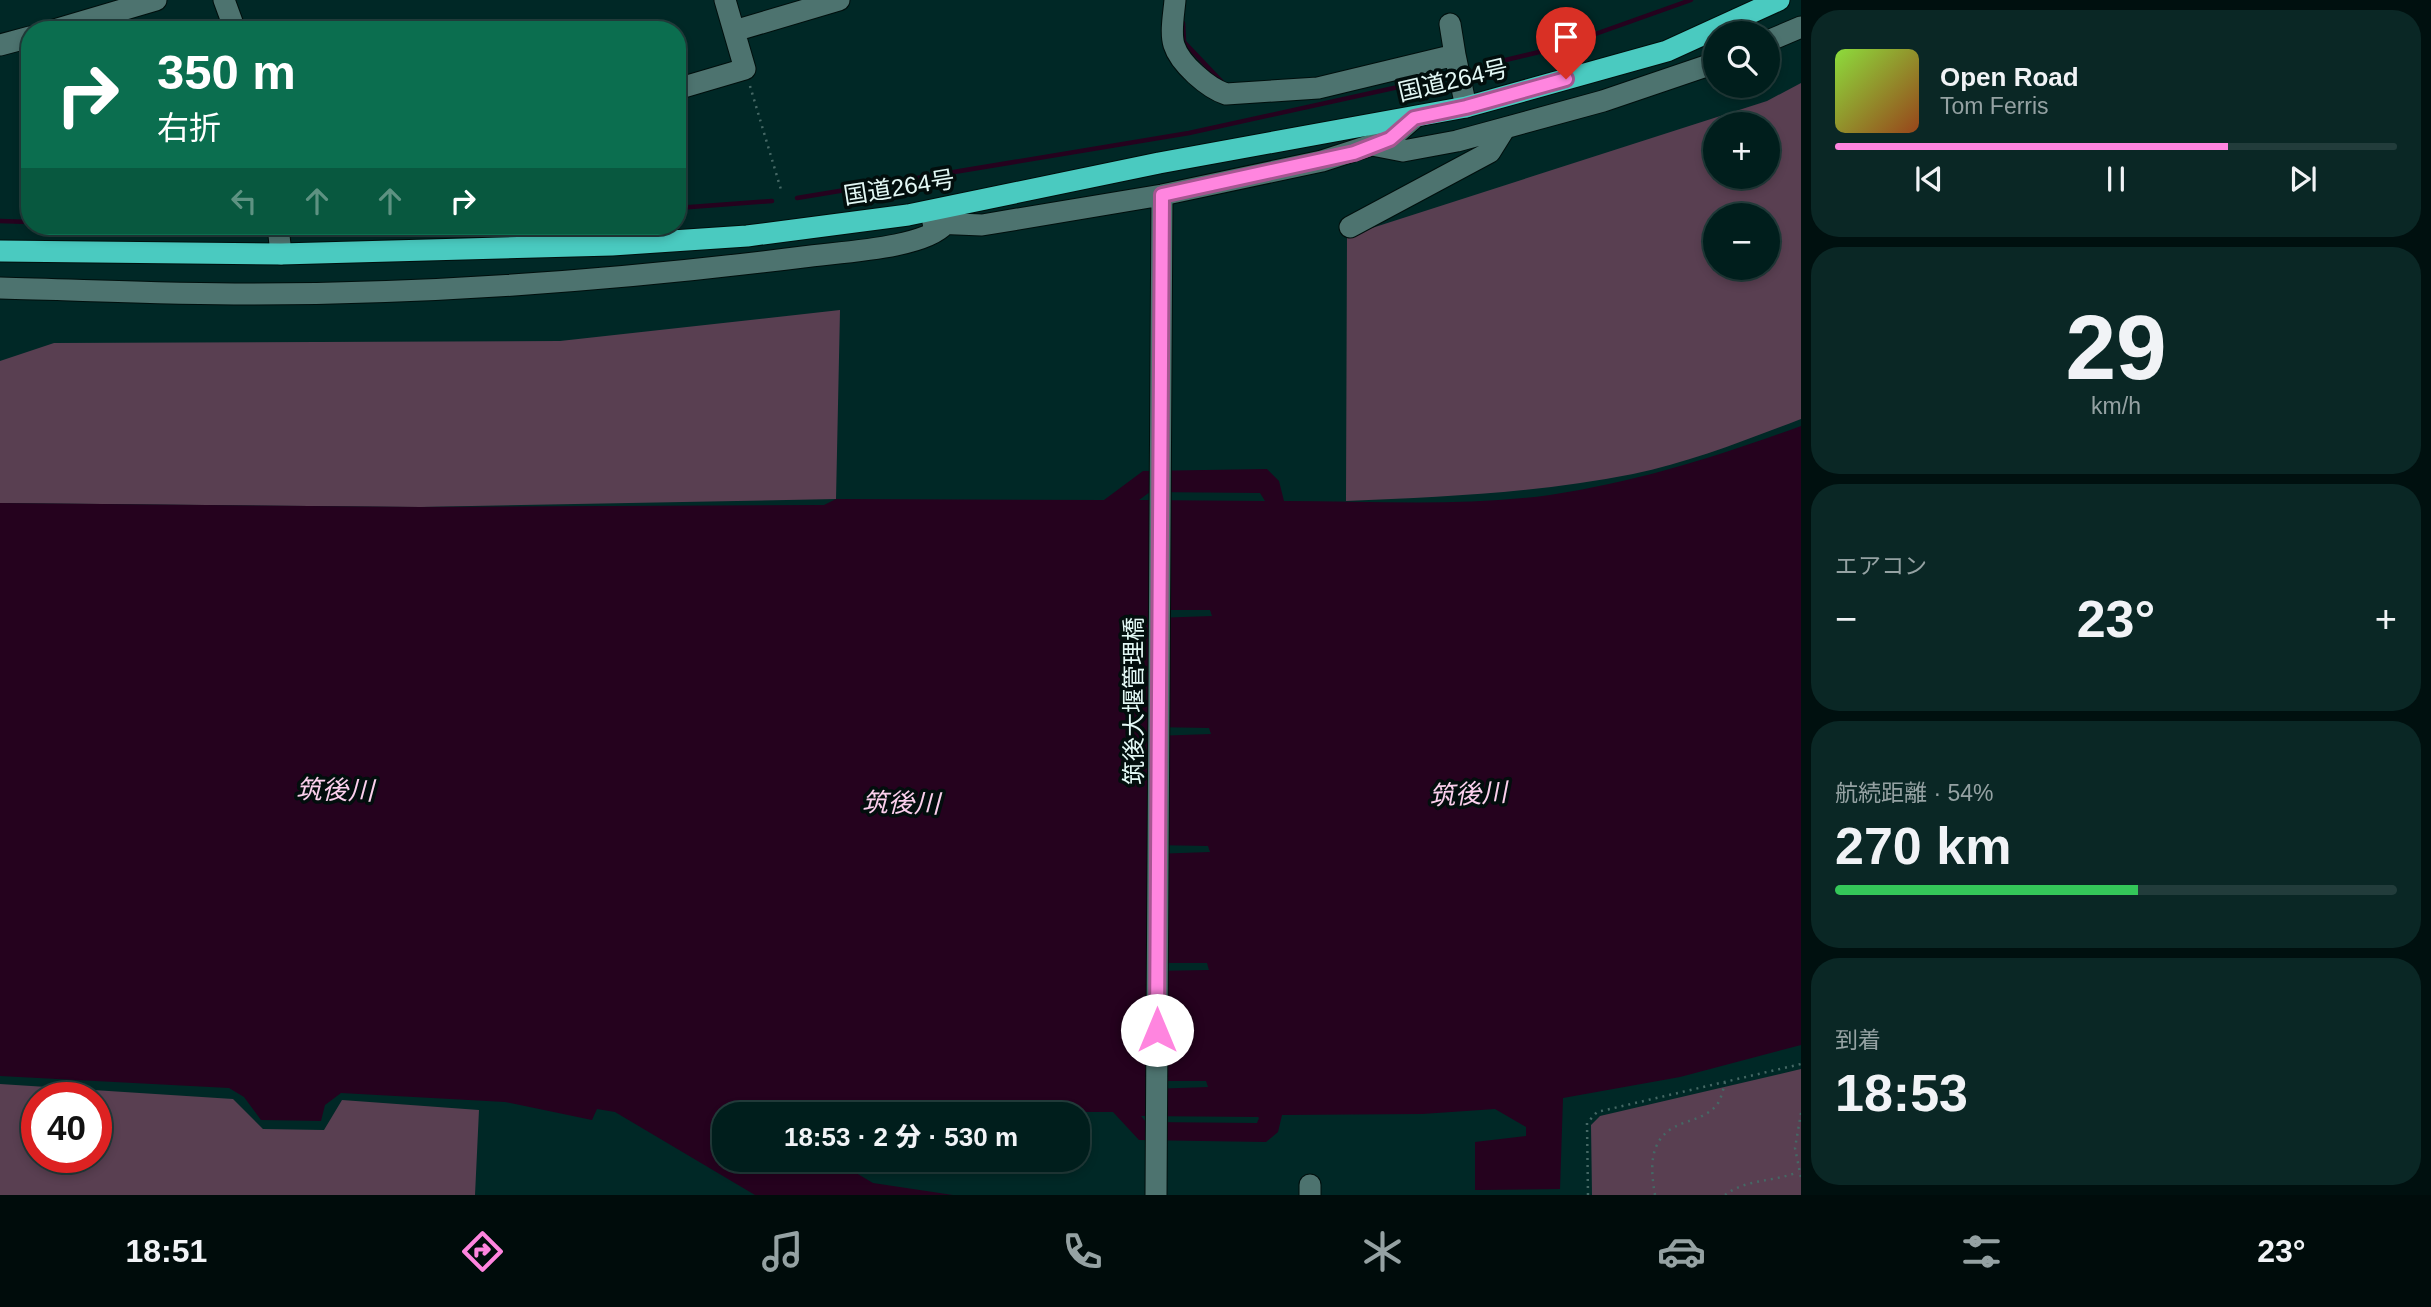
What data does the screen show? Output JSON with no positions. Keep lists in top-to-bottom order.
{
  "streets": {
    "highway": ["国道264号"],
    "street": ["筑後大堰管理橋"]
  },
  "water": ["筑後川"],
  "page": {
    "map_buttons": ["+", "−"],
    "turn": ["350 m", "右折"],
    "song": ["Open Road", "Tom Ferris"],
    "tile": [
      ["29", "km/h"],
      "エアコン",
      ["航続距離 · 54%", "270 km"],
      ["到着", "18:53"]
    ],
    "heat": ["−", "23°", "+"],
    "limit": "40",
    "trip": "18:53 · 2 分 · 530 m",
    "tabs": ["18:51", "23°"]
  }
}
